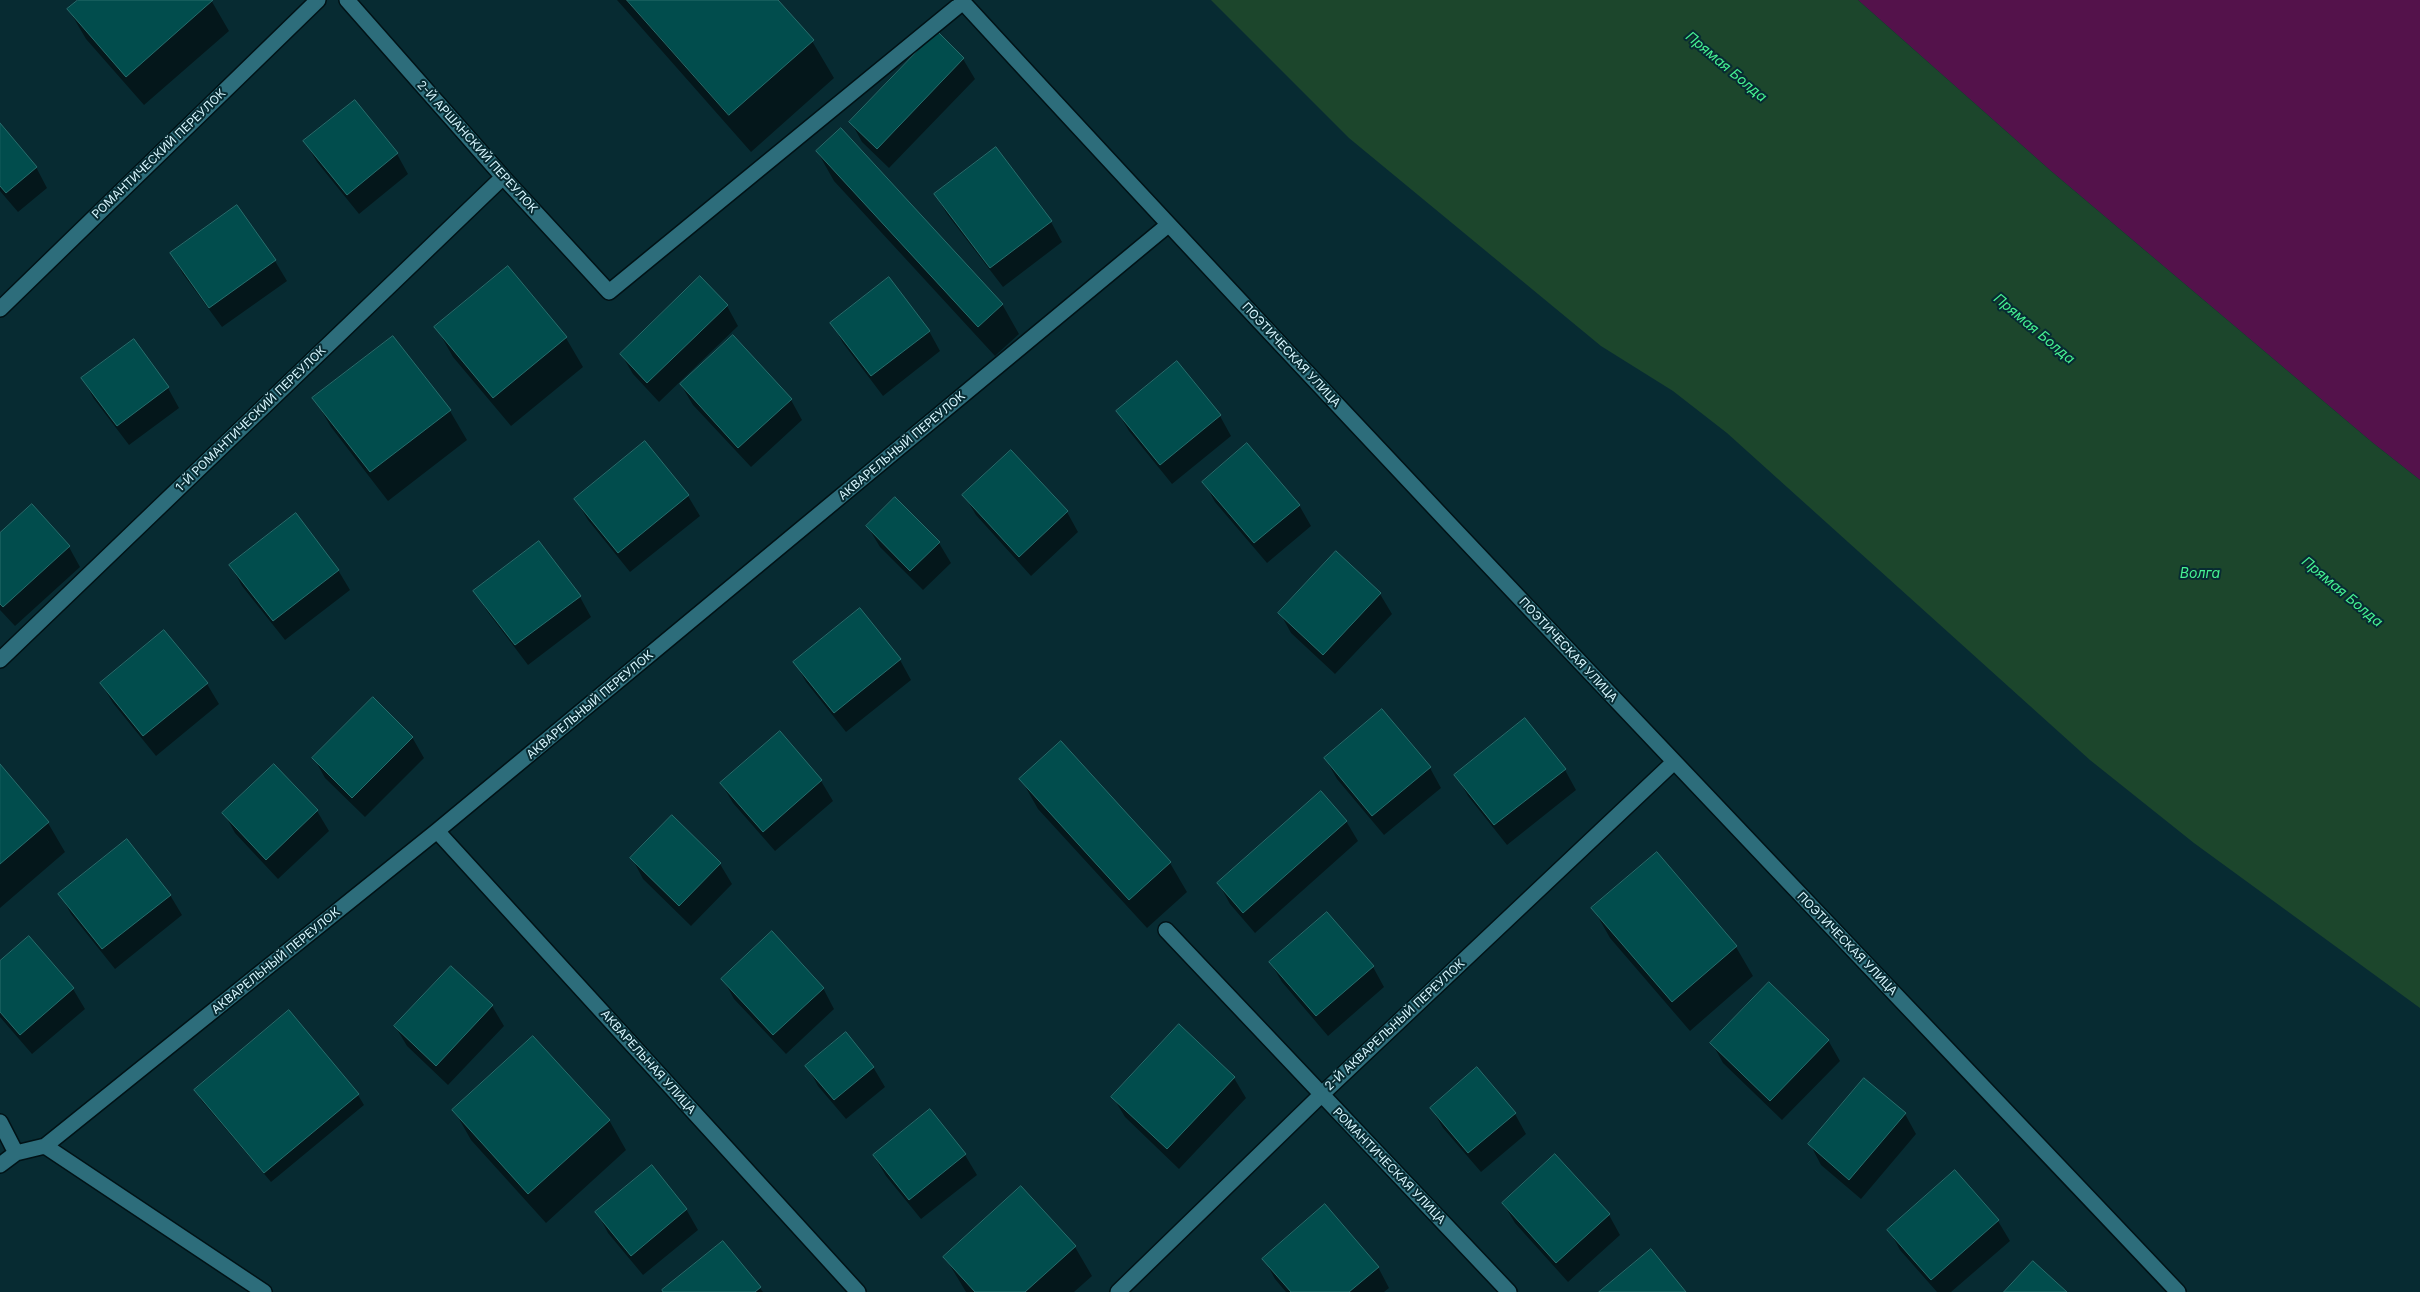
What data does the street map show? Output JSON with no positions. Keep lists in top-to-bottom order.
{
  "streets": {
    "street": [
      "2-Й АРШАНСКИЙ ПЕРЕУЛОК",
      "РОМАНТИЧЕСКИЙ ПЕРЕУЛОК",
      "ПОЭТИЧЕСКАЯ УЛИЦА",
      "1-Й РОМАНТИЧЕСКИЙ ПЕРЕУЛОК",
      "АКВАРЕЛЬНЫЙ ПЕРЕУЛОК",
      "2-Й АКВАРЕЛЬНЫЙ ПЕРЕУЛОК",
      "АКВАРЕЛЬНАЯ УЛИЦА",
      "РОМАНТИЧЕСКАЯ УЛИЦА"
    ]
  },
  "crossings": [
    ["2-Й АРШАНСКИЙ ПЕРЕУЛОК", "ПОЭТИЧЕСКАЯ УЛИЦА"],
    ["2-Й АРШАНСКИЙ ПЕРЕУЛОК", "1-Й РОМАНТИЧЕСКИЙ ПЕРЕУЛОК"],
    ["ПОЭТИЧЕСКАЯ УЛИЦА", "АКВАРЕЛЬНЫЙ ПЕРЕУЛОК"],
    ["ПОЭТИЧЕСКАЯ УЛИЦА", "2-Й АКВАРЕЛЬНЫЙ ПЕРЕУЛОК"],
    ["АКВАРЕЛЬНЫЙ ПЕРЕУЛОК", "АКВАРЕЛЬНАЯ УЛИЦА"],
    ["2-Й АКВАРЕЛЬНЫЙ ПЕРЕУЛОК", "РОМАНТИЧЕСКАЯ УЛИЦА"]
  ],
  "water": ["Прямая Болда", "Волга"]
}
